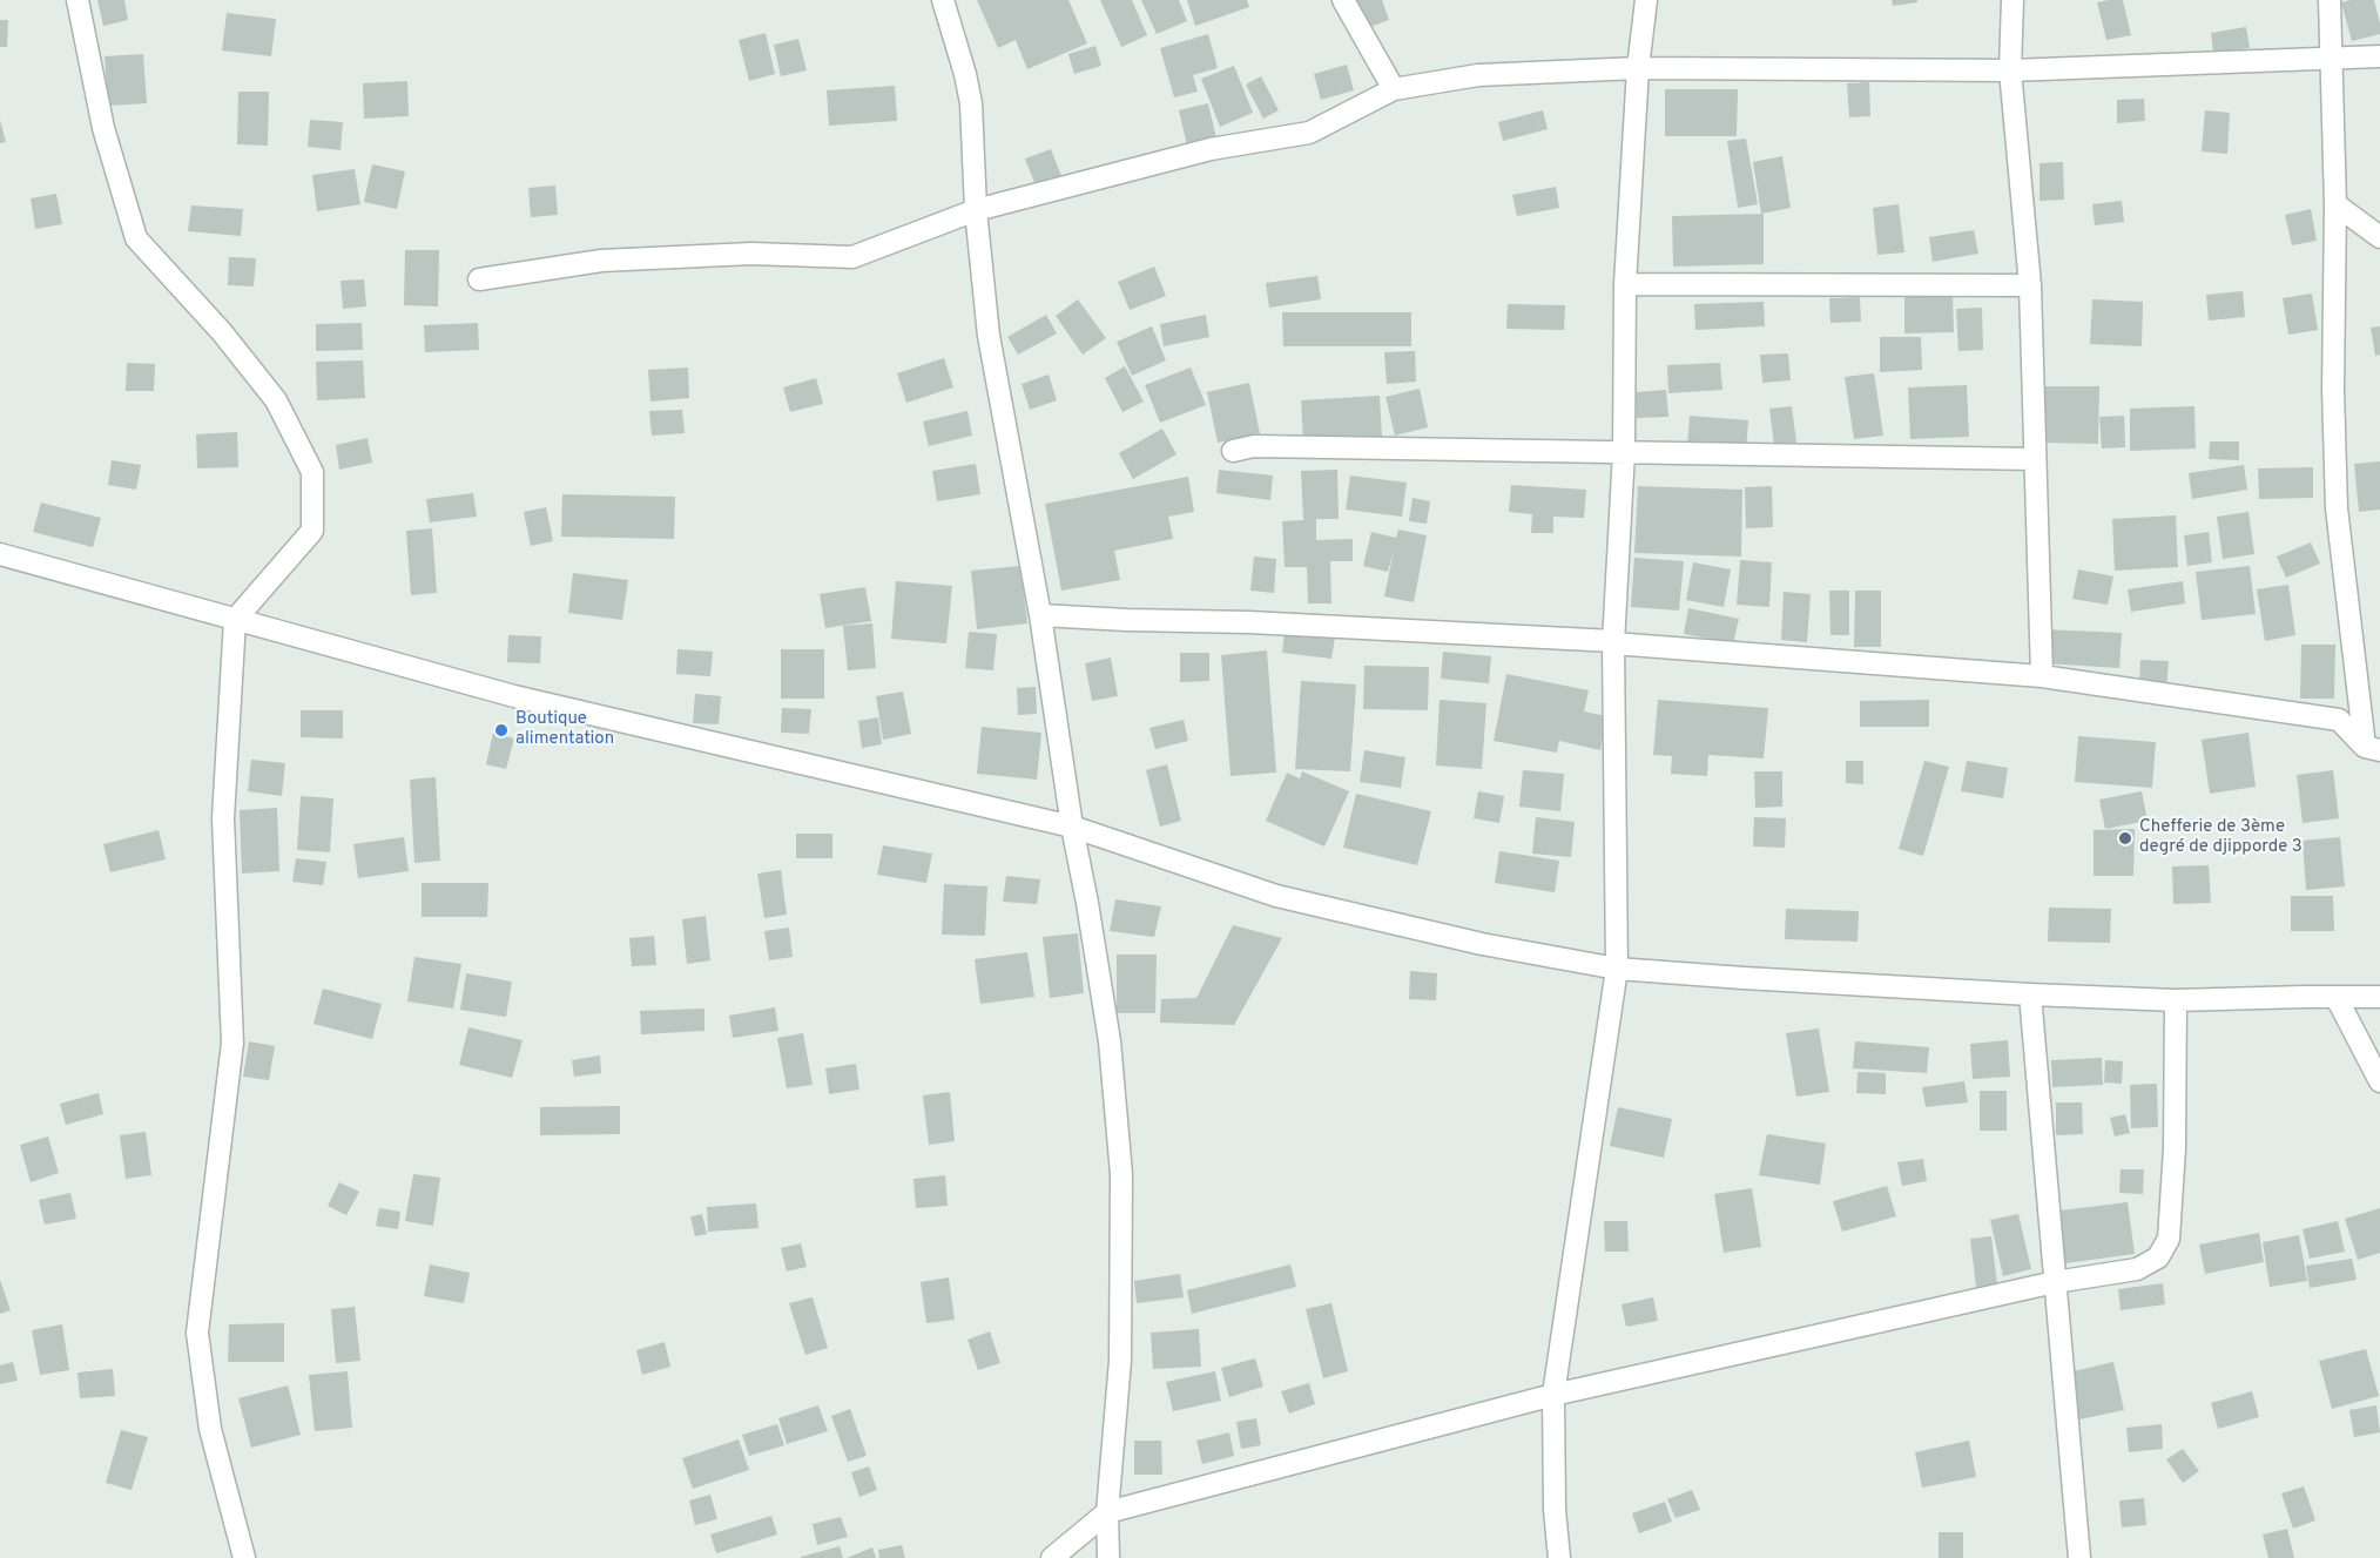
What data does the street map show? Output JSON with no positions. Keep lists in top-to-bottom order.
{
  "places": ["Boutique alimentation", "Chefferie de 3ème degré de djipporde 3"]
}
